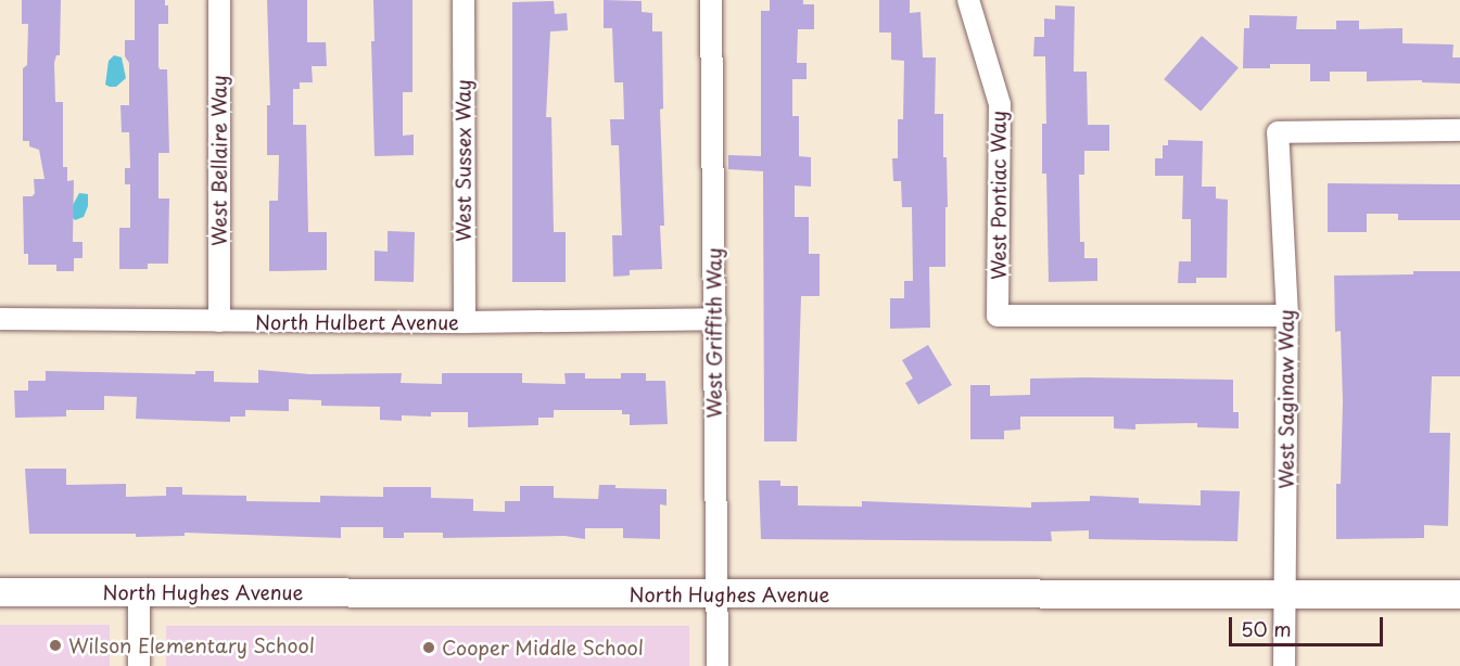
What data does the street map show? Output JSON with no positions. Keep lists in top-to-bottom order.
{
  "streets": {
    "street": [
      "West Bellaire Way",
      "West Sussex Way",
      "West Pontiac Way",
      "North Hulbert Avenue",
      "West Griffith Way",
      "West Saginaw Way",
      "North Hughes Avenue"
    ]
  },
  "crossings": [
    ["West Bellaire Way", "North Hulbert Avenue"],
    ["West Sussex Way", "North Hulbert Avenue"],
    ["West Pontiac Way", "West Saginaw Way"],
    ["North Hulbert Avenue", "West Griffith Way"],
    ["West Griffith Way", "North Hughes Avenue"],
    ["West Saginaw Way", "North Hughes Avenue"]
  ],
  "places": ["Wilson Elementary School", "Cooper Middle School"],
  "scale_bar": "50 m"
}
